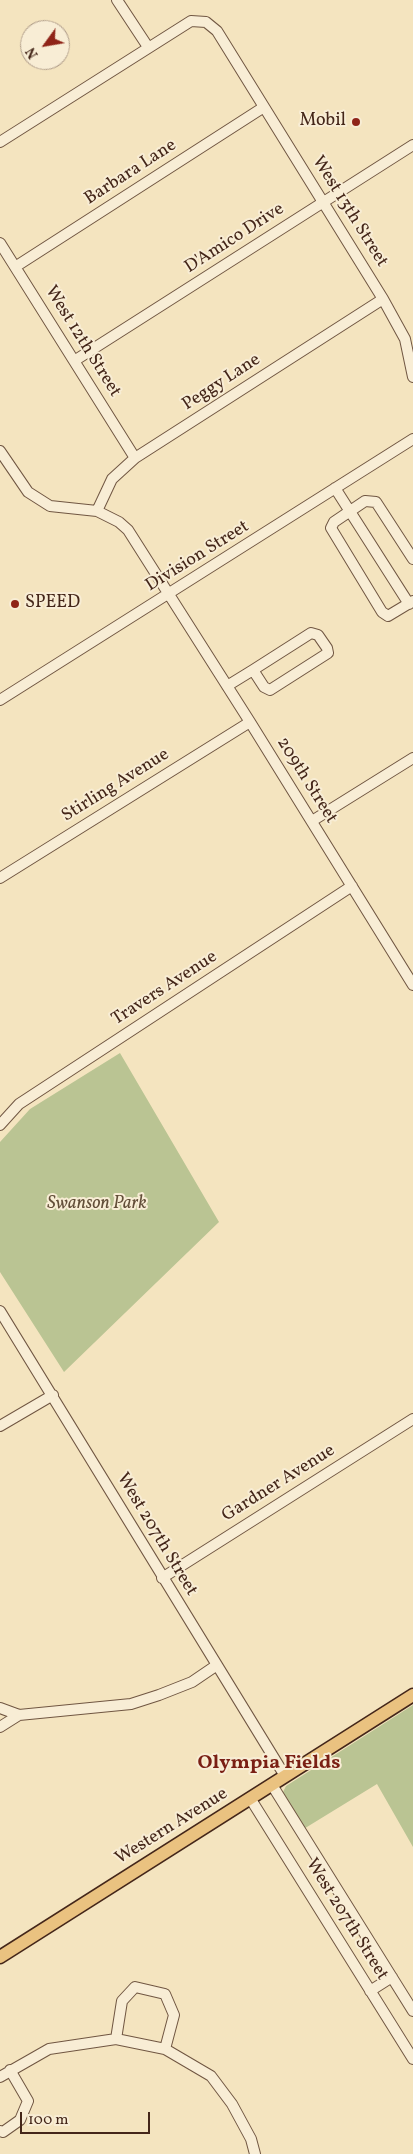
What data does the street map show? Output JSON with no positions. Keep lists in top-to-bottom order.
{
  "streets": {
    "main road": ["Western Avenue"],
    "street": [
      "Barbara Lane",
      "West 13th Street",
      "D'Amico Drive",
      "West 12th Street",
      "Peggy Lane",
      "Division Street",
      "209th Street",
      "Stirling Avenue",
      "Travers Avenue",
      "Gardner Avenue",
      "West 207th Street"
    ]
  },
  "crossings": [
    ["Barbara Lane", "West 13th Street"],
    ["Barbara Lane", "West 12th Street"],
    ["West 13th Street", "D'Amico Drive"],
    ["West 13th Street", "Peggy Lane"],
    ["D'Amico Drive", "West 12th Street"],
    ["West 12th Street", "Peggy Lane"],
    ["Peggy Lane", "209th Street"],
    ["Division Street", "209th Street"],
    ["209th Street", "Stirling Avenue"],
    ["209th Street", "Travers Avenue"],
    ["Gardner Avenue", "West 207th Street"],
    ["West 207th Street", "Western Avenue"]
  ],
  "districts": ["Olympia Fields"],
  "parks": ["Swanson Park"],
  "places": ["Mobil", "SPEED"],
  "scale_bar": "100 m",
  "north": "bottom left"
}
